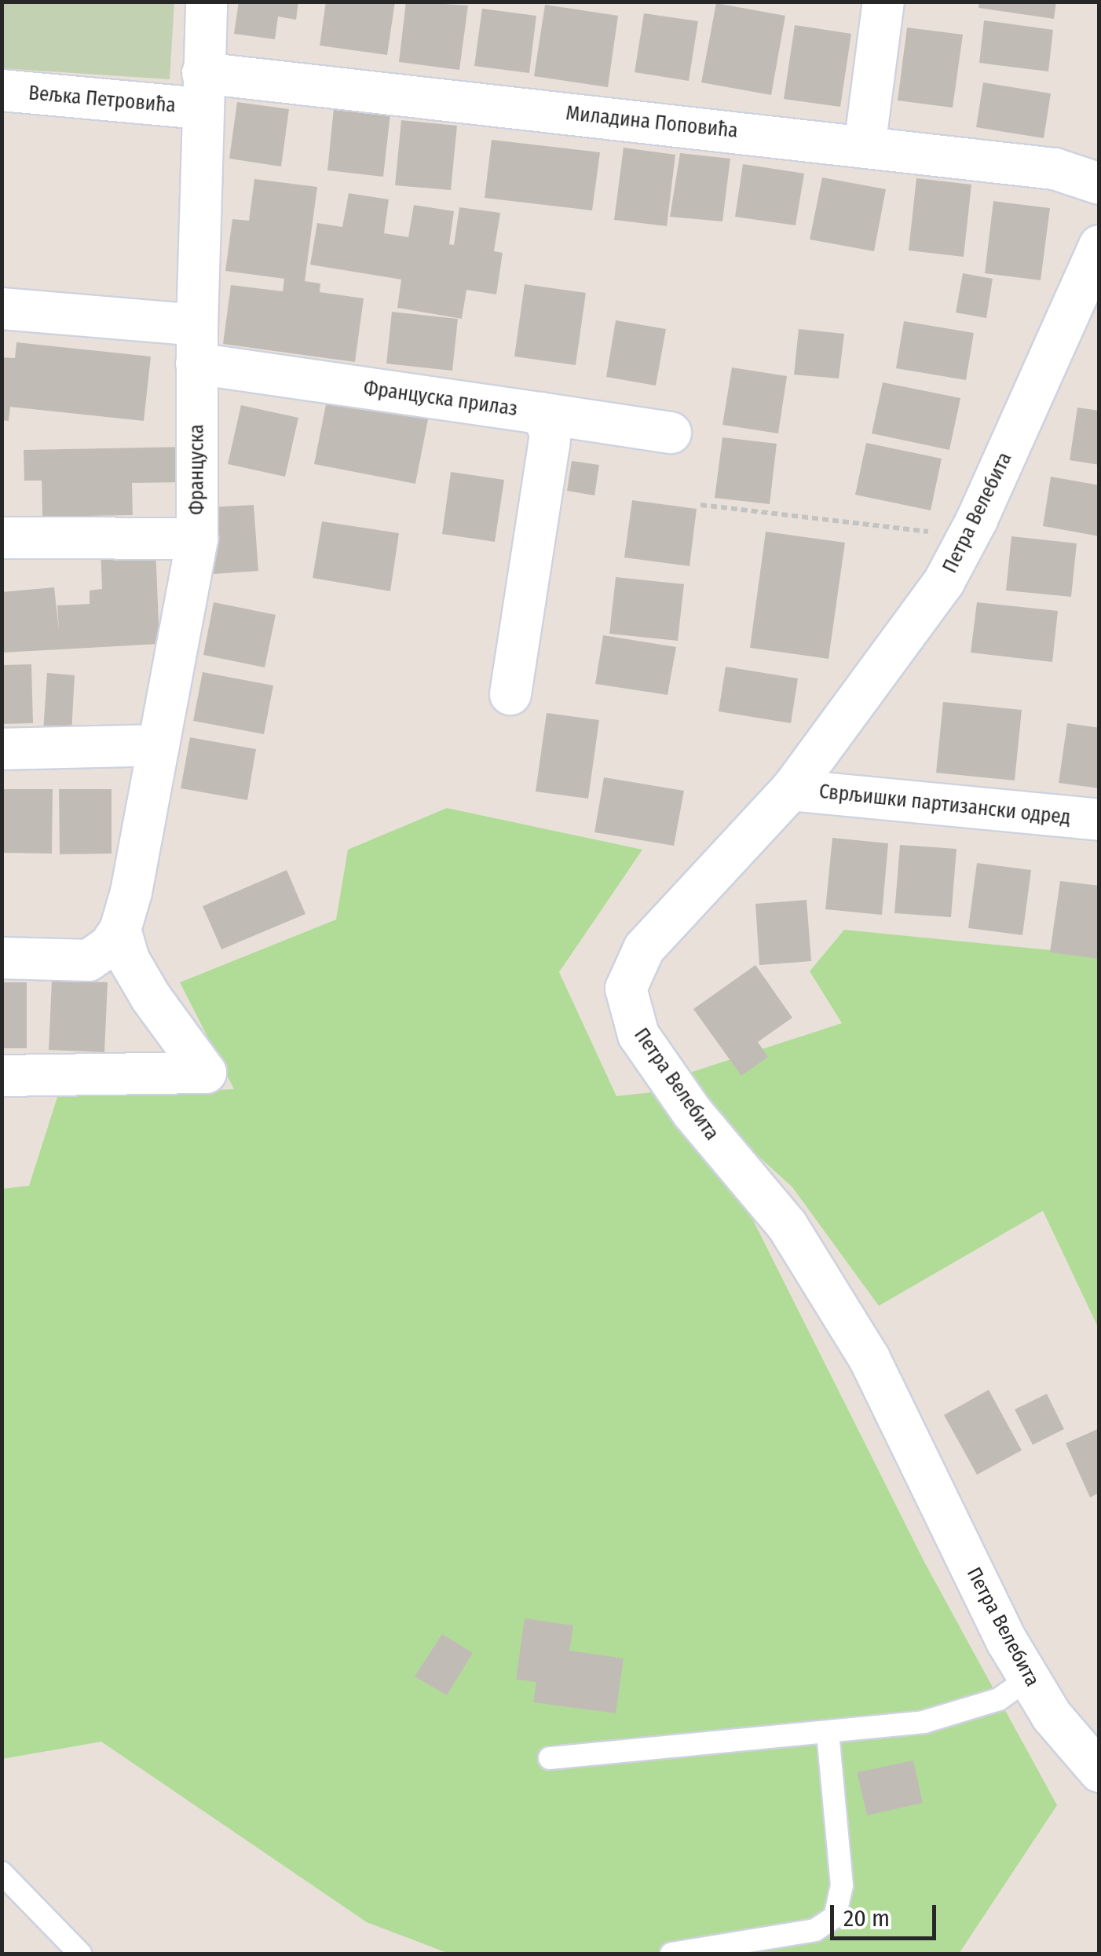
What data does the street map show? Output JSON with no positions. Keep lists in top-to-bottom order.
{
  "streets": {
    "street": [
      "Вељка Петровића",
      "Миладина Поповића",
      "Француска прилаз",
      "Француска",
      "Петра Велебита",
      "Сврљишки партизански одред"
    ]
  },
  "crossings": [
    ["Вељка Петровића", "Миладина Поповића"],
    ["Вељка Петровића", "Француска"],
    ["Миладина Поповића", "Француска"],
    ["Француска прилаз", "Француска"],
    ["Петра Велебита", "Сврљишки партизански одред"]
  ],
  "scale_bar": "20 m"
}
